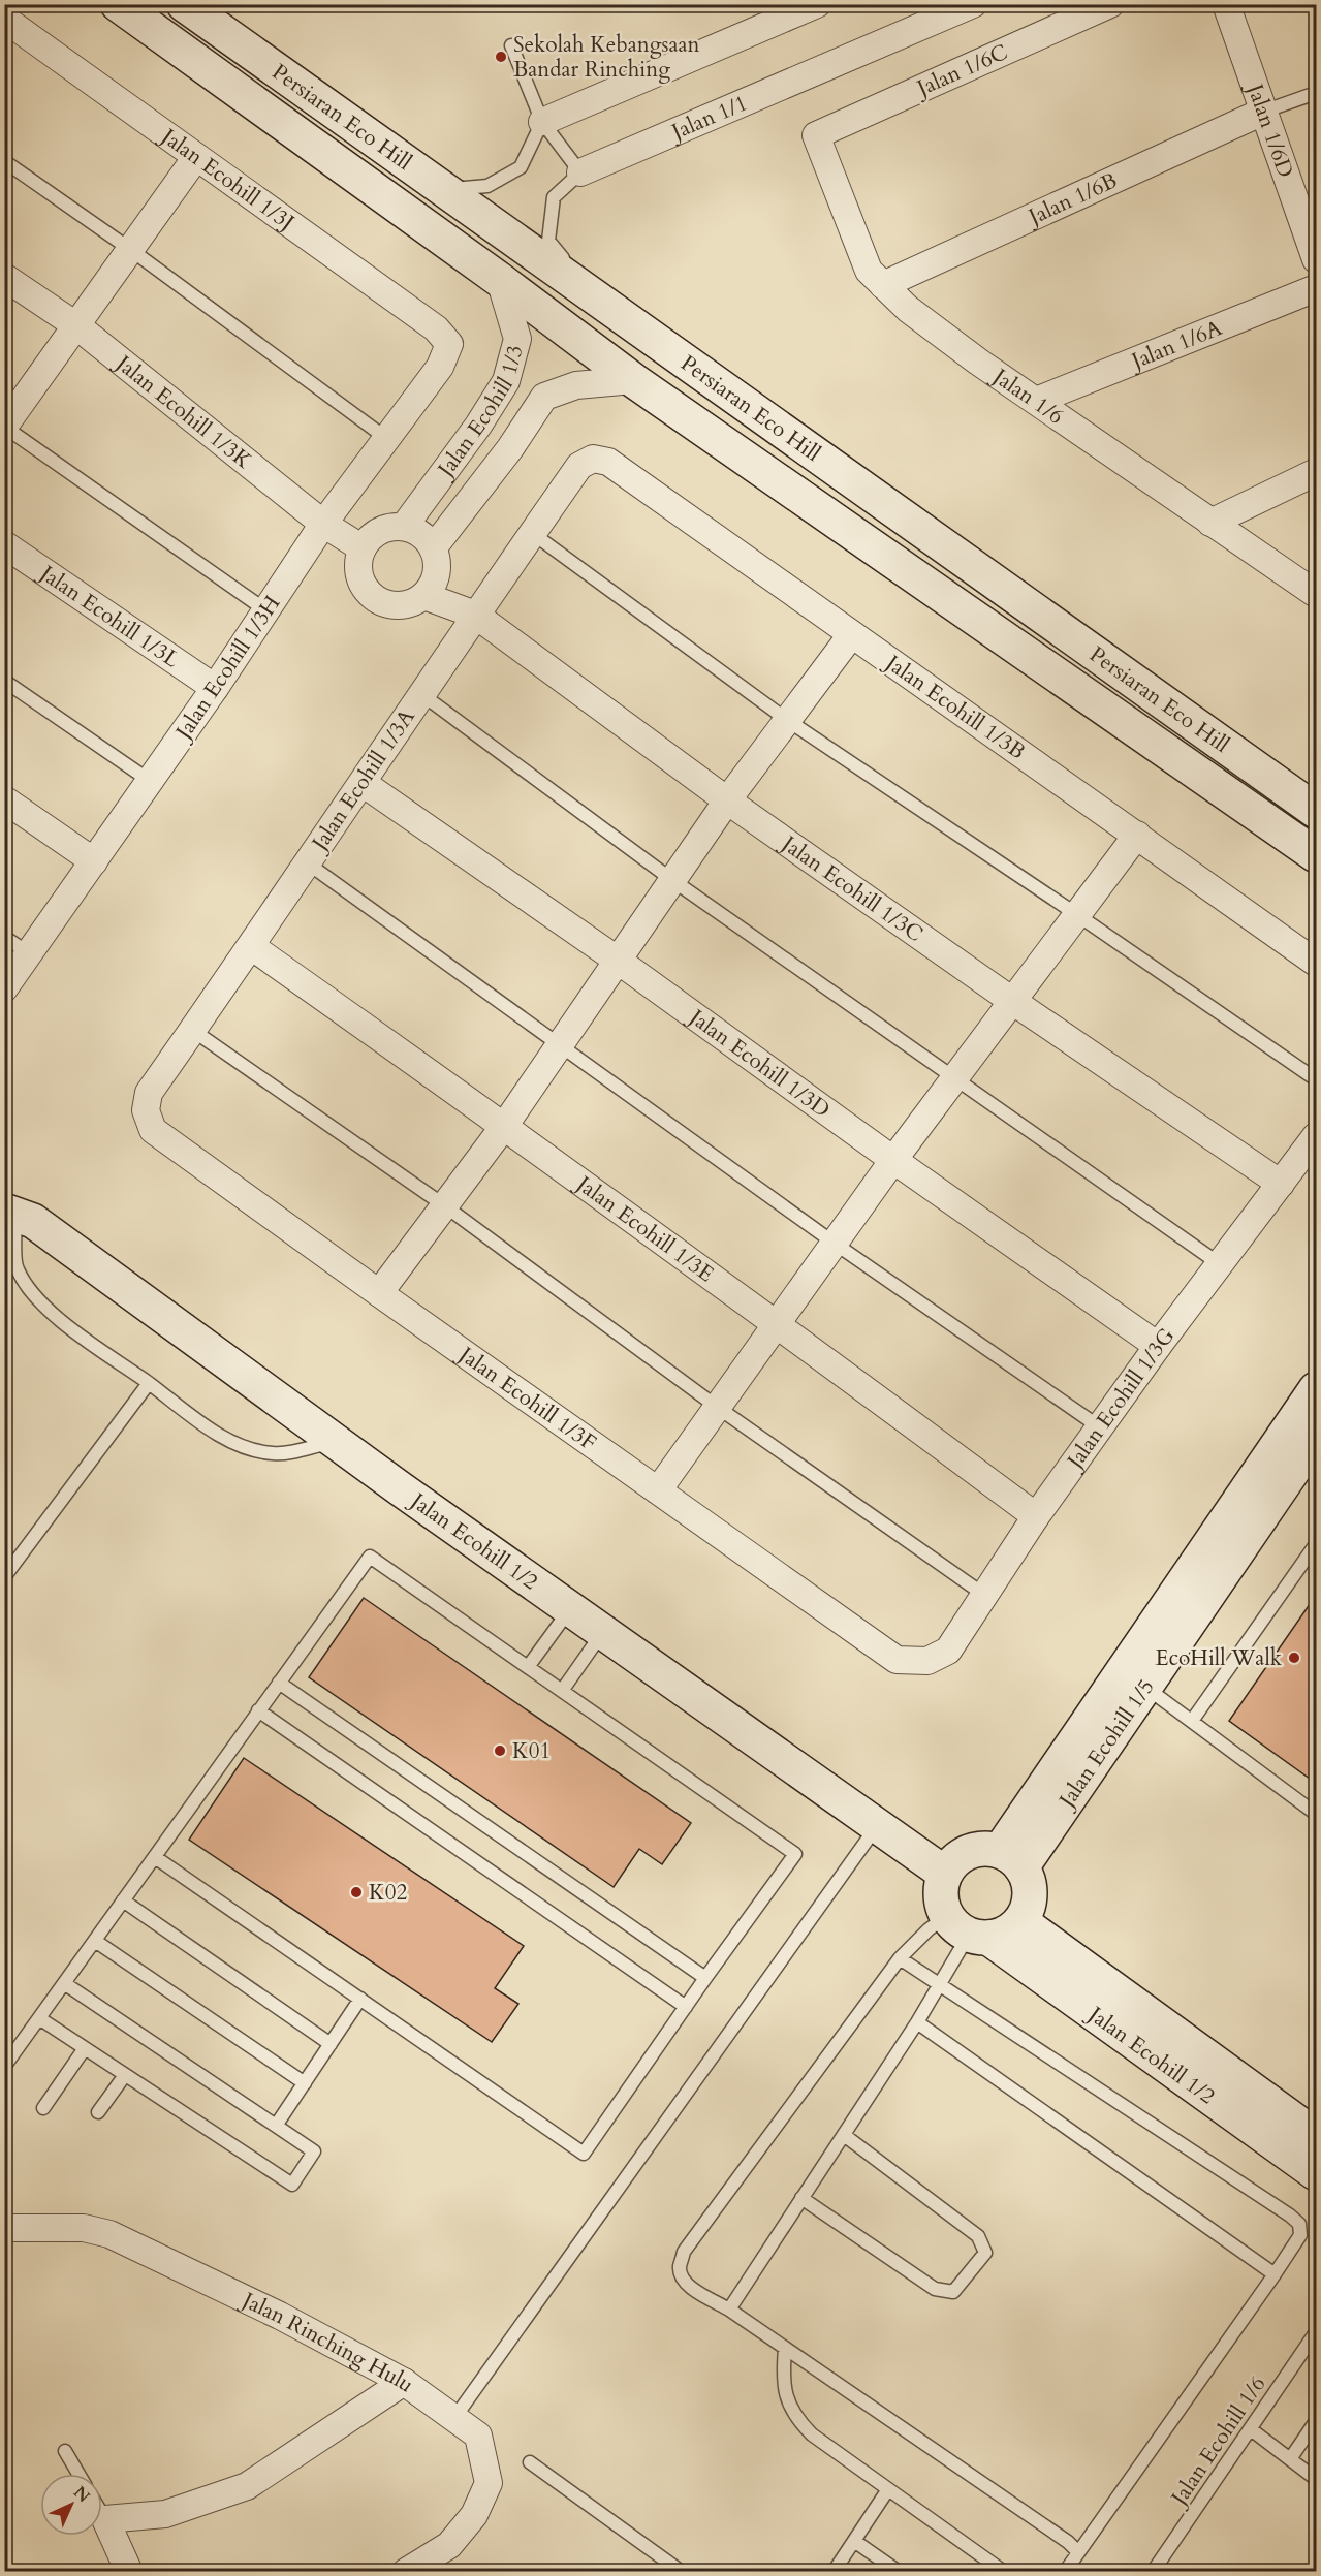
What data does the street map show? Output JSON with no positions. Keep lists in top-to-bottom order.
{
  "streets": {
    "street": [
      "Jalan 1/6C",
      "Persiaran Eco Hill",
      "Jalan 1/1",
      "Jalan 1/6D",
      "Jalan Ecohill 1/3J",
      "Jalan 1/6B",
      "Jalan 1/6A",
      "Jalan 1/6",
      "Jalan Ecohill 1/3",
      "Jalan Ecohill 1/3K",
      "Jalan Ecohill 1/3L",
      "Jalan Ecohill 1/3H",
      "Jalan Ecohill 1/3B",
      "Jalan Ecohill 1/3A",
      "Jalan Ecohill 1/3C",
      "Jalan Ecohill 1/3D",
      "Jalan Ecohill 1/3E",
      "Jalan Ecohill 1/3F",
      "Jalan Ecohill 1/3G",
      "Jalan Ecohill 1/2",
      "Jalan Ecohill 1/5",
      "Jalan Rinching Hulu"
    ],
    "lane": ["Jalan Ecohill 1/6"]
  },
  "crossings": [
    ["Jalan 1/6C", "Jalan 1/6"],
    ["Persiaran Eco Hill", "Jalan 1/1"],
    ["Jalan 1/6D", "Jalan 1/6B"],
    ["Jalan Ecohill 1/3J", "Jalan Ecohill 1/3H"],
    ["Jalan 1/6B", "Jalan 1/6"],
    ["Jalan 1/6A", "Jalan 1/6"],
    ["Jalan Ecohill 1/3", "Jalan Ecohill 1/3K"],
    ["Jalan Ecohill 1/3", "Jalan Ecohill 1/3C"],
    ["Jalan Ecohill 1/3K", "Jalan Ecohill 1/3H"],
    ["Jalan Ecohill 1/3K", "Jalan Ecohill 1/3C"],
    ["Jalan Ecohill 1/3L", "Jalan Ecohill 1/3H"],
    ["Jalan Ecohill 1/3B", "Jalan Ecohill 1/3A"],
    ["Jalan Ecohill 1/3A", "Jalan Ecohill 1/3C"],
    ["Jalan Ecohill 1/3A", "Jalan Ecohill 1/3D"],
    ["Jalan Ecohill 1/3A", "Jalan Ecohill 1/3E"],
    ["Jalan Ecohill 1/3A", "Jalan Ecohill 1/3F"],
    ["Jalan Ecohill 1/3C", "Jalan Ecohill 1/3G"],
    ["Jalan Ecohill 1/3D", "Jalan Ecohill 1/3G"],
    ["Jalan Ecohill 1/3E", "Jalan Ecohill 1/3G"],
    ["Jalan Ecohill 1/3F", "Jalan Ecohill 1/3G"],
    ["Jalan Ecohill 1/2", "Jalan Ecohill 1/5"]
  ],
  "places": [
    "Sekolah Kebangsaan Bandar Rinching",
    "EcoHill Walk",
    "K01",
    "K02"
  ],
  "north": "top right"
}
